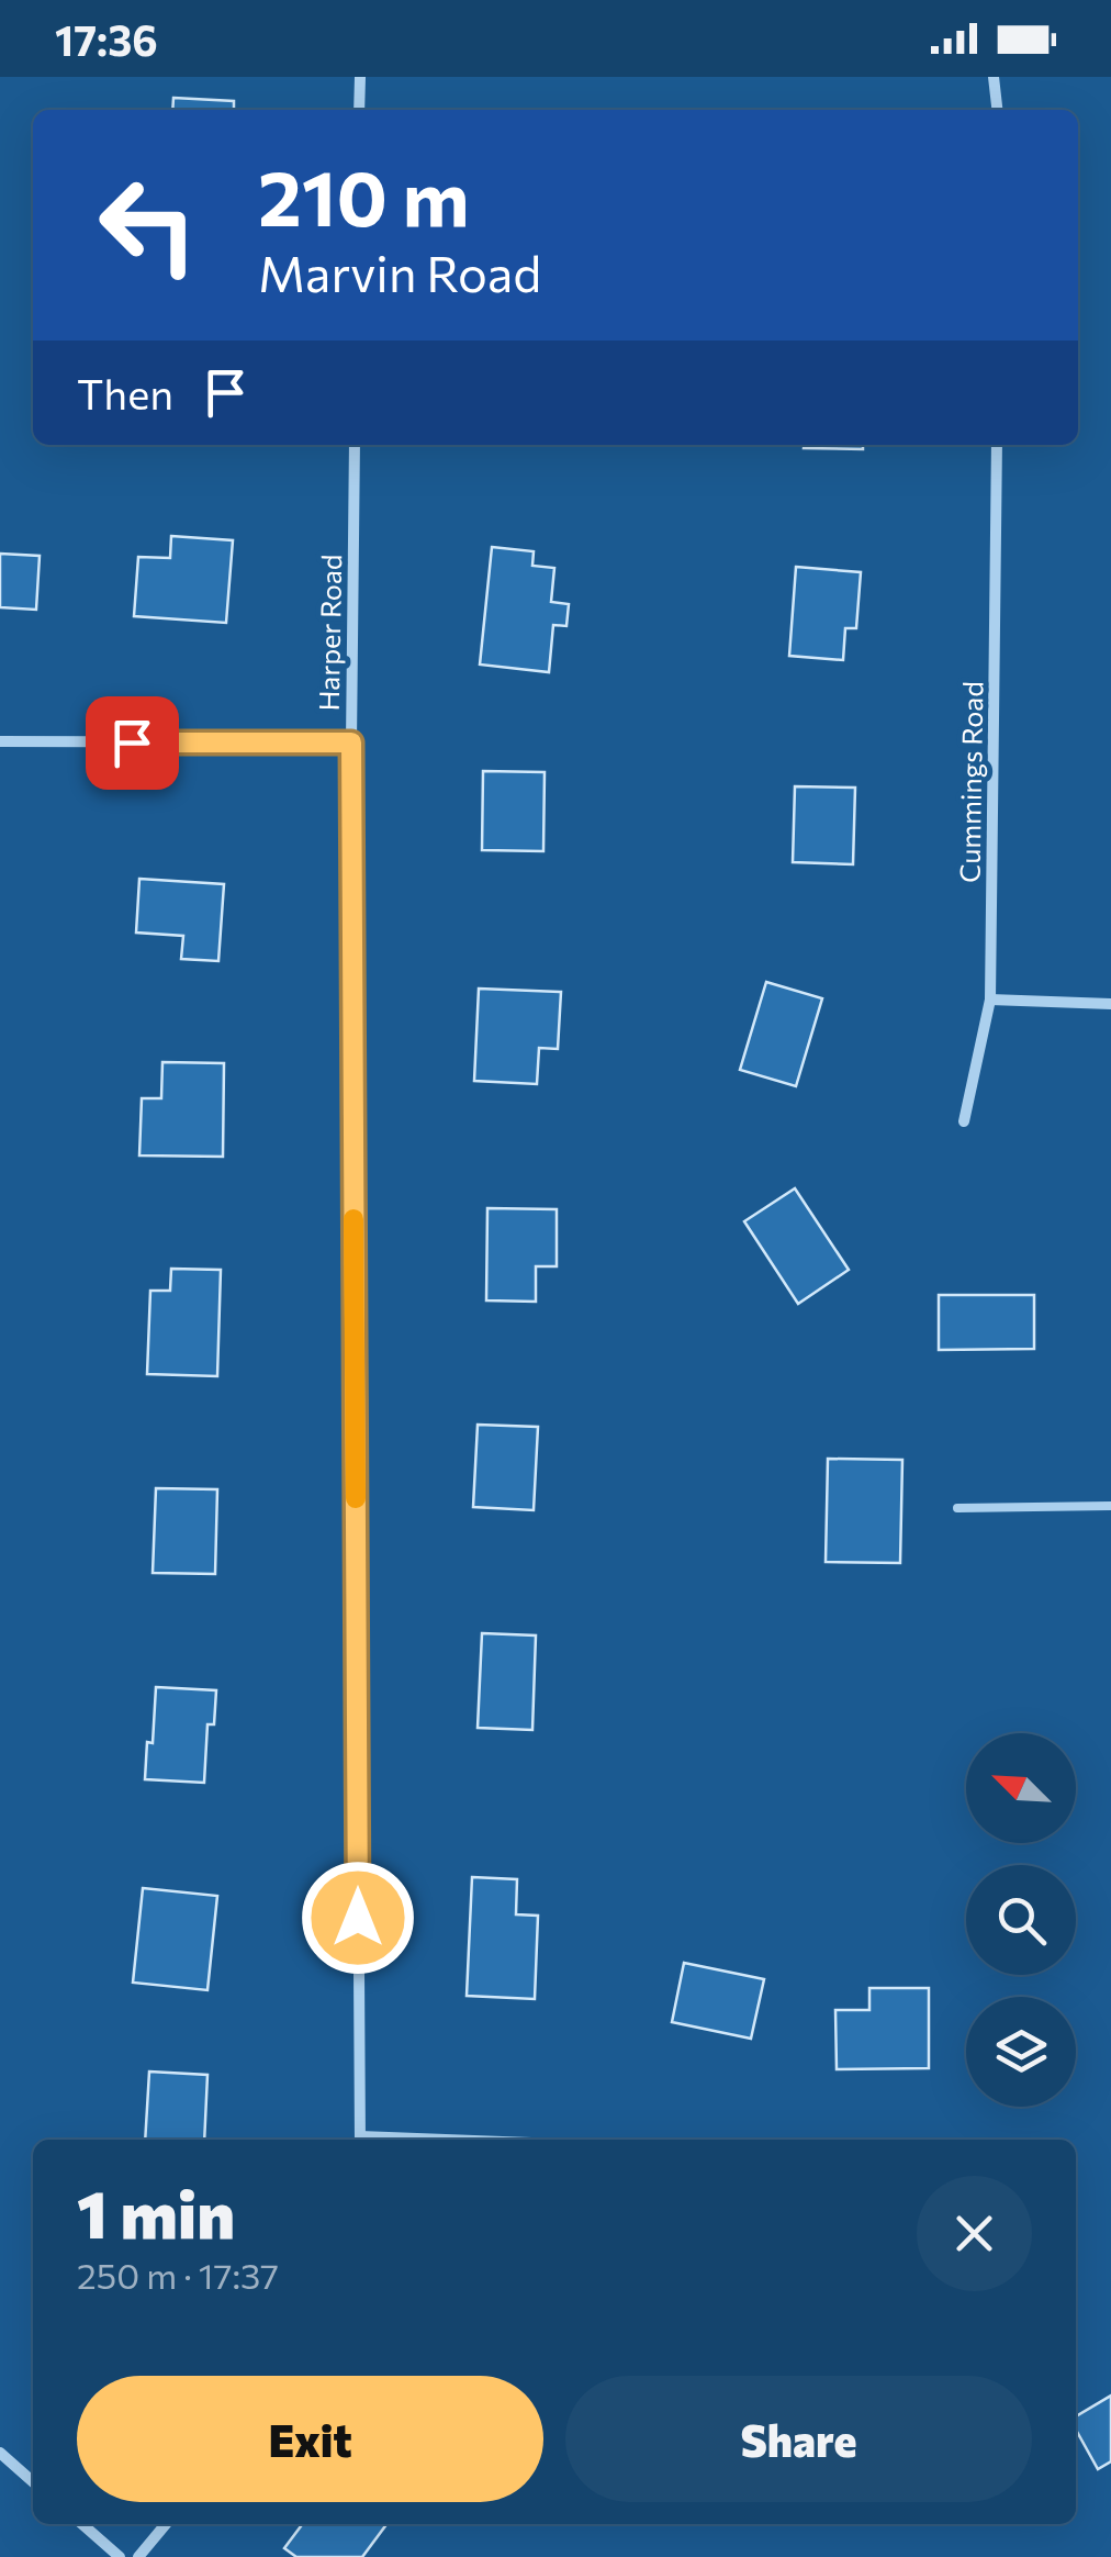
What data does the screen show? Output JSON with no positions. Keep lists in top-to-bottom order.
{
  "streets": {
    "street": ["Harper Road", "Cummings Road"]
  },
  "north": "top left",
  "page": {
    "status": "17:36",
    "turn": ["210 m", "Marvin Road"],
    "then": "Then",
    "heading": ["1 min", "250 m · 17:37"],
    "buttons": ["Exit", "Share"]
  }
}
